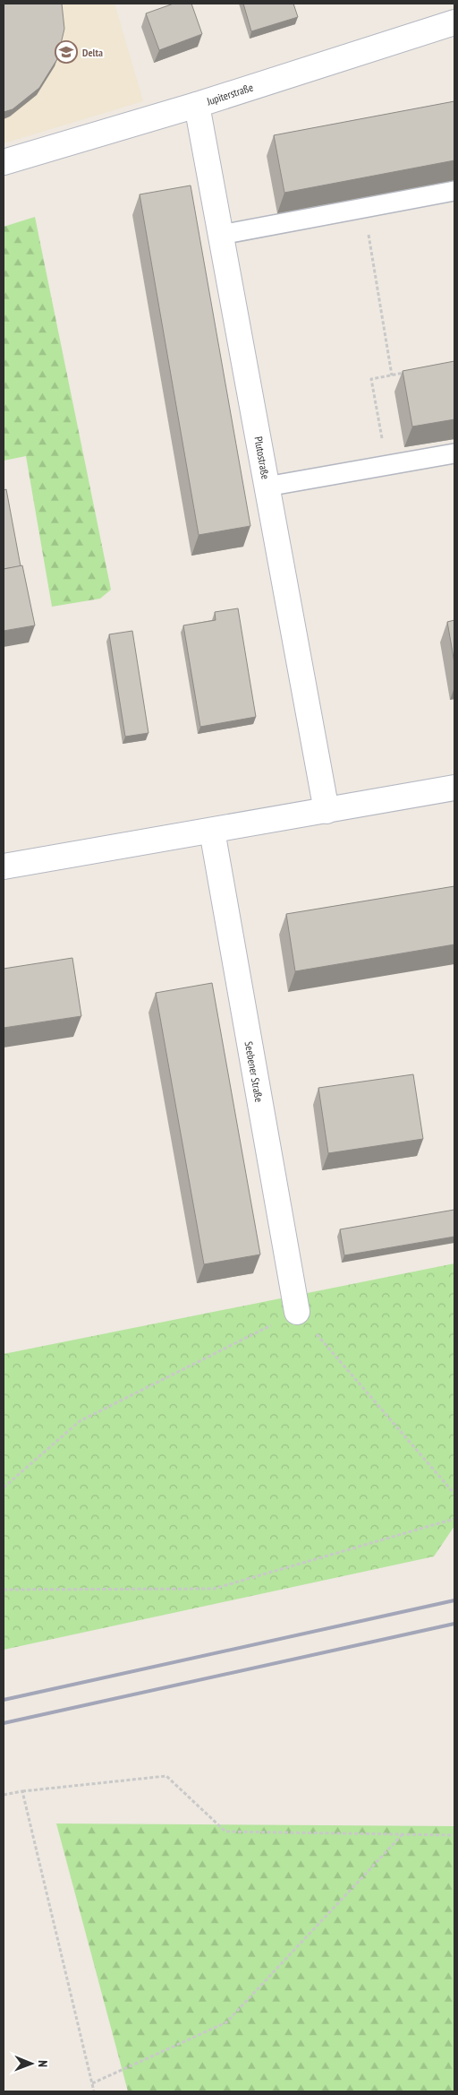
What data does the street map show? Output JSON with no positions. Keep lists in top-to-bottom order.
{
  "streets": {
    "street": ["Jupiterstraße", "Plutostraße", "Seebener Straße"]
  },
  "crossings": [
    ["Jupiterstraße", "Plutostraße"]
  ],
  "places": {
    "school or university": ["Delta"]
  },
  "north": "right"
}
